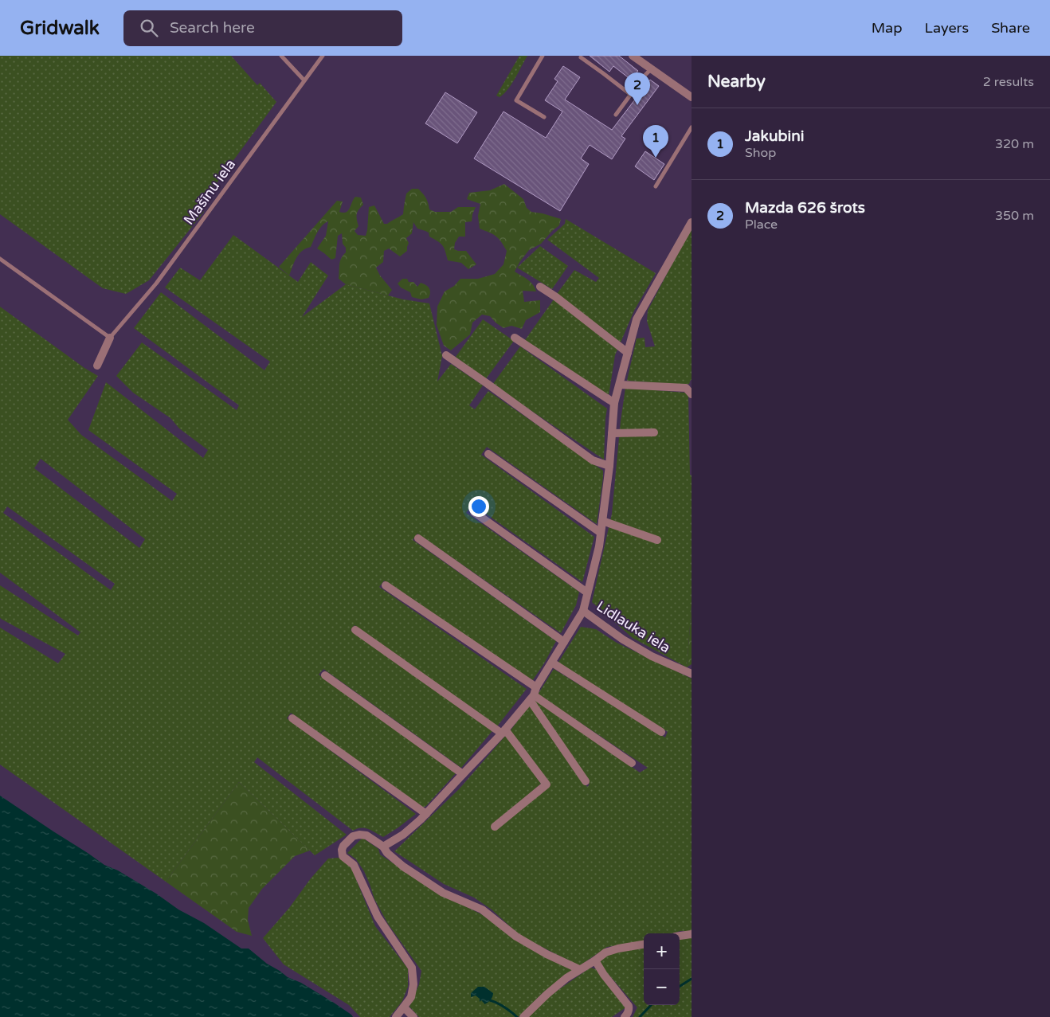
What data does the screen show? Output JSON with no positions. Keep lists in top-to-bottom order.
{
  "streets": {
    "street": ["Lidlauka iela"],
    "lane": ["Mašīnu iela"]
  },
  "page": {
    "header": "Gridwalk",
    "search": "Search here",
    "nav": ["Map", "Layers", "Share"],
    "heading": ["Nearby", "2 results"],
    "pins": ["2", "1"],
    "list": [
      {
        "mark": "1",
        "name": "Jakubini",
        "note": "Shop",
        "value": "320 m"
      },
      {
        "mark": "2",
        "name": "Mazda 626 šrots",
        "note": "Place",
        "value": "350 m"
      }
    ],
    "map_buttons": ["+", "−"]
  }
}
